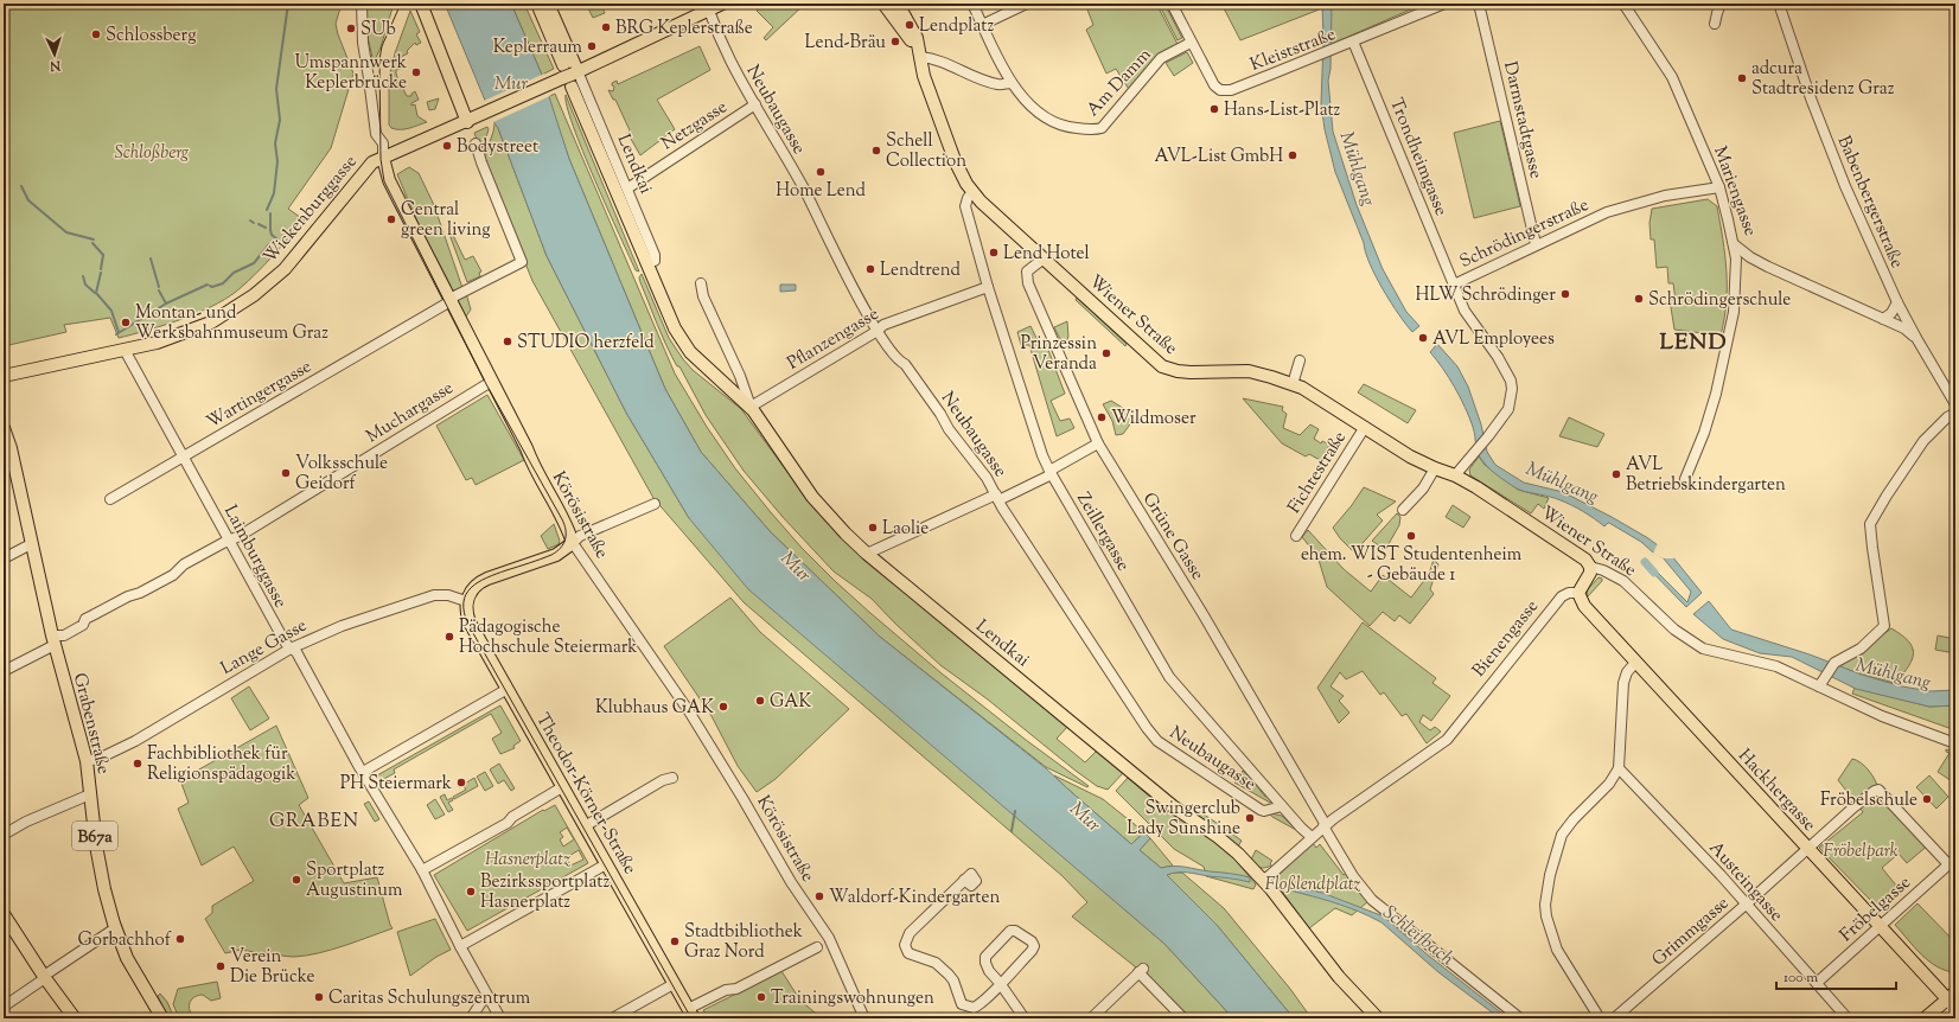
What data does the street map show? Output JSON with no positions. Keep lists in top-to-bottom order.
{
  "streets": {
    "main road": [
      "Lendkai",
      "Wickenburggasse",
      "Wiener Straße",
      "Körösistraße",
      "Grabenstraße",
      "Hackhergasse",
      "Theodor-Körner-Straße",
      "B67a"
    ],
    "street": [
      "Kleiststraße",
      "Am Damm",
      "Neubaugasse",
      "Darmstadtgasse",
      "Netzgasse",
      "Trondheimgasse",
      "Mariengasse",
      "Babenbergerstraße",
      "Schrödingerstraße",
      "Pflanzengasse",
      "Wartingergasse",
      "Muchargasse",
      "Fichtestraße",
      "Zeillergasse",
      "Grüne Gasse",
      "Laimburggasse",
      "Bienengasse",
      "Lange Gasse",
      "Austeingasse",
      "Fröbelgasse",
      "Grimmgasse"
    ]
  },
  "crossings": [
    ["Kleiststraße", "Am Damm"],
    ["Kleiststraße", "Trondheimgasse"],
    ["Neubaugasse", "Netzgasse"],
    ["Neubaugasse", "Wickenburggasse"],
    ["Neubaugasse", "Pflanzengasse"],
    ["Neubaugasse", "Zeillergasse"],
    ["Darmstadtgasse", "Schrödingerstraße"],
    ["Netzgasse", "Lendkai"],
    ["Trondheimgasse", "Schrödingerstraße"],
    ["Lendkai", "Wickenburggasse"],
    ["Lendkai", "Pflanzengasse"],
    ["Mariengasse", "Babenbergerstraße"],
    ["Mariengasse", "Schrödingerstraße"],
    ["Wickenburggasse", "Körösistraße"],
    ["Wickenburggasse", "Laimburggasse"],
    ["Schrödingerstraße", "Wiener Straße"],
    ["Wiener Straße", "Fichtestraße"],
    ["Wiener Straße", "Zeillergasse"],
    ["Wiener Straße", "Grüne Gasse"],
    ["Pflanzengasse", "Zeillergasse"],
    ["Wartingergasse", "Körösistraße"],
    ["Wartingergasse", "Laimburggasse"],
    ["Muchargasse", "Körösistraße"],
    ["Muchargasse", "Laimburggasse"],
    ["Muchargasse", "Grabenstraße"],
    ["Grüne Gasse", "Bienengasse"],
    ["Laimburggasse", "Lange Gasse"],
    ["Bienengasse", "Hackhergasse"],
    ["Lange Gasse", "Grabenstraße"],
    ["Lange Gasse", "Theodor-Körner-Straße"],
    ["Hackhergasse", "Fröbelgasse"],
    ["Hackhergasse", "Grimmgasse"],
    ["Austeingasse", "Fröbelgasse"],
    ["Austeingasse", "Grimmgasse"],
    ["Fröbelgasse", "Grimmgasse"]
  ],
  "districts": ["LEND", "GRABEN"],
  "water": ["Mur", "Mühlgang", "Schleifbach"],
  "parks": [
    "Schloßberg",
    "Fröbelpark",
    "Hasnerplatz",
    "Floßlendplatz"
  ],
  "places": [
    "Lendplatz",
    "BRG Keplerstraße",
    "SUb",
    "Schlossberg",
    "Lend-Bräu",
    "Keplerraum",
    "Umspannwerk Keplerbrücke",
    "adcura Stadtresidenz Graz",
    "Hans-List-Platz",
    "Bodystreet",
    "Schell Collection",
    "AVL-List GmbH",
    "Home Lend",
    "Central green living",
    "Lend Hotel",
    "Lendtrend",
    "HLW Schrödinger",
    "Schrödingerschule",
    "Montan- und Werksbahnmuseum Graz",
    "AVL Employees",
    "STUDIO herzfeld",
    "Prinzessin Veranda",
    "Wildmoser",
    "Volksschule Geidorf",
    "AVL Betriebskindergarten",
    "Laolie",
    "ehem. WIST Studentenheim - Gebäude 1",
    "Pädagogische Hochschule Steiermark",
    "GAK",
    "Klubhaus GAK",
    "Fachbibliothek für Religionspädagogik",
    "PH Steiermark",
    "Fröbelschule",
    "Swingerclub Lady Sunshine",
    "Sportplatz Augustinum",
    "Bezirkssportplatz Hasnerplatz",
    "Waldorf-Kindergarten",
    "Gorbachhof",
    "Stadtbibliothek Graz Nord",
    "Verein Die Brücke",
    "Caritas Schulungszentrum",
    "Trainingswohnungen"
  ],
  "scale_bar": "100 m",
  "north": "bottom"
}
